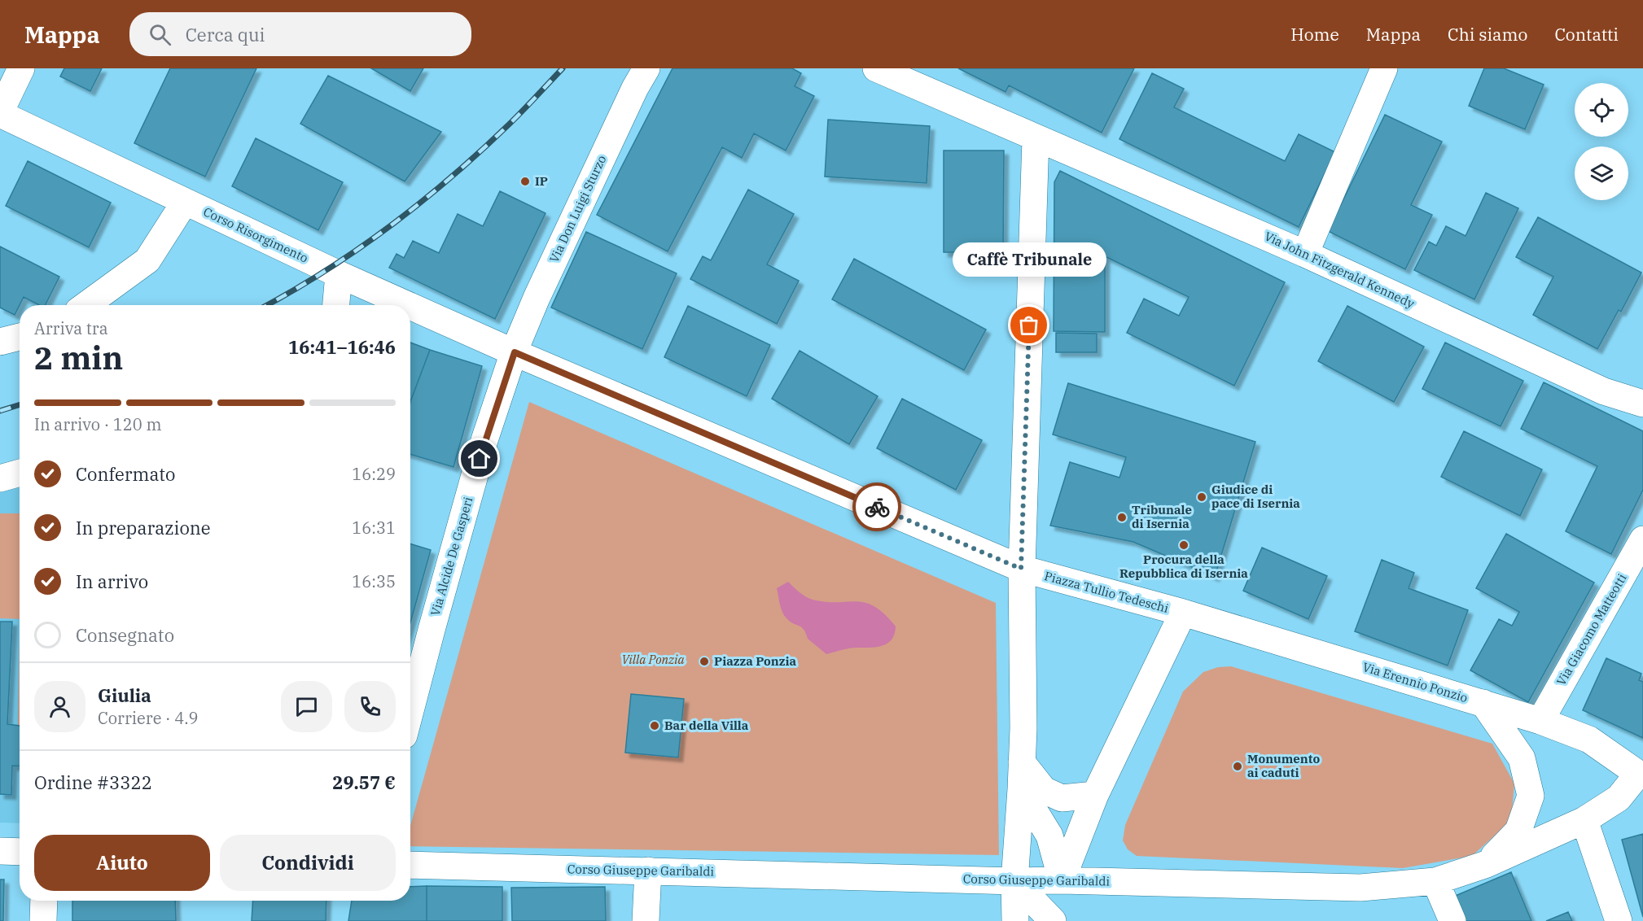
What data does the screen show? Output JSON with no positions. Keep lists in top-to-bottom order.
{
  "streets": {
    "street": [
      "Via Don Luigi Sturzo",
      "Corso Risorgimento",
      "Via John Fitzgerald Kennedy",
      "Via Alcide De Gasperi",
      "Piazza Tullio Tedeschi",
      "Via Giacomo Matteotti",
      "Via Erennio Ponzio",
      "Corso Giuseppe Garibaldi"
    ]
  },
  "crossings": [
    ["Via Don Luigi Sturzo", "Corso Risorgimento"],
    ["Via Don Luigi Sturzo", "Via Alcide De Gasperi"],
    ["Corso Risorgimento", "Via Alcide De Gasperi"],
    ["Piazza Tullio Tedeschi", "Via Erennio Ponzio"],
    ["Piazza Tullio Tedeschi", "Corso Giuseppe Garibaldi"],
    ["Via Giacomo Matteotti", "Via Erennio Ponzio"],
    ["Via Erennio Ponzio", "Corso Giuseppe Garibaldi"]
  ],
  "parks": ["Villa Ponzia"],
  "places": [
    "IP",
    "Caffè Tribunale",
    "Giudice di pace di Isernia",
    "Tribunale di Isernia",
    "Procura della Repubblica di Isernia",
    "Piazza Ponzia",
    "Bar della Villa",
    "Monumento ai caduti"
  ],
  "page": {
    "header": "Mappa",
    "search": "Cerca qui",
    "nav": [
      "Home",
      "Mappa",
      "Chi siamo",
      "Contatti"
    ],
    "bubble": "Caffè Tribunale",
    "heading": ["2 min", "Arriva tra", "16:41–16:46"],
    "panel": [
      "Giulia",
      "Corriere · 4.9",
      "Ordine #3322",
      "29.57 €"
    ],
    "bar": "In arrivo · 120 m",
    "list": [
      ["Confermato", "16:29"],
      ["In preparazione", "16:31"],
      ["In arrivo", "16:35"],
      "Consegnato"
    ],
    "buttons": ["Aiuto", "Condividi"]
  }
}
